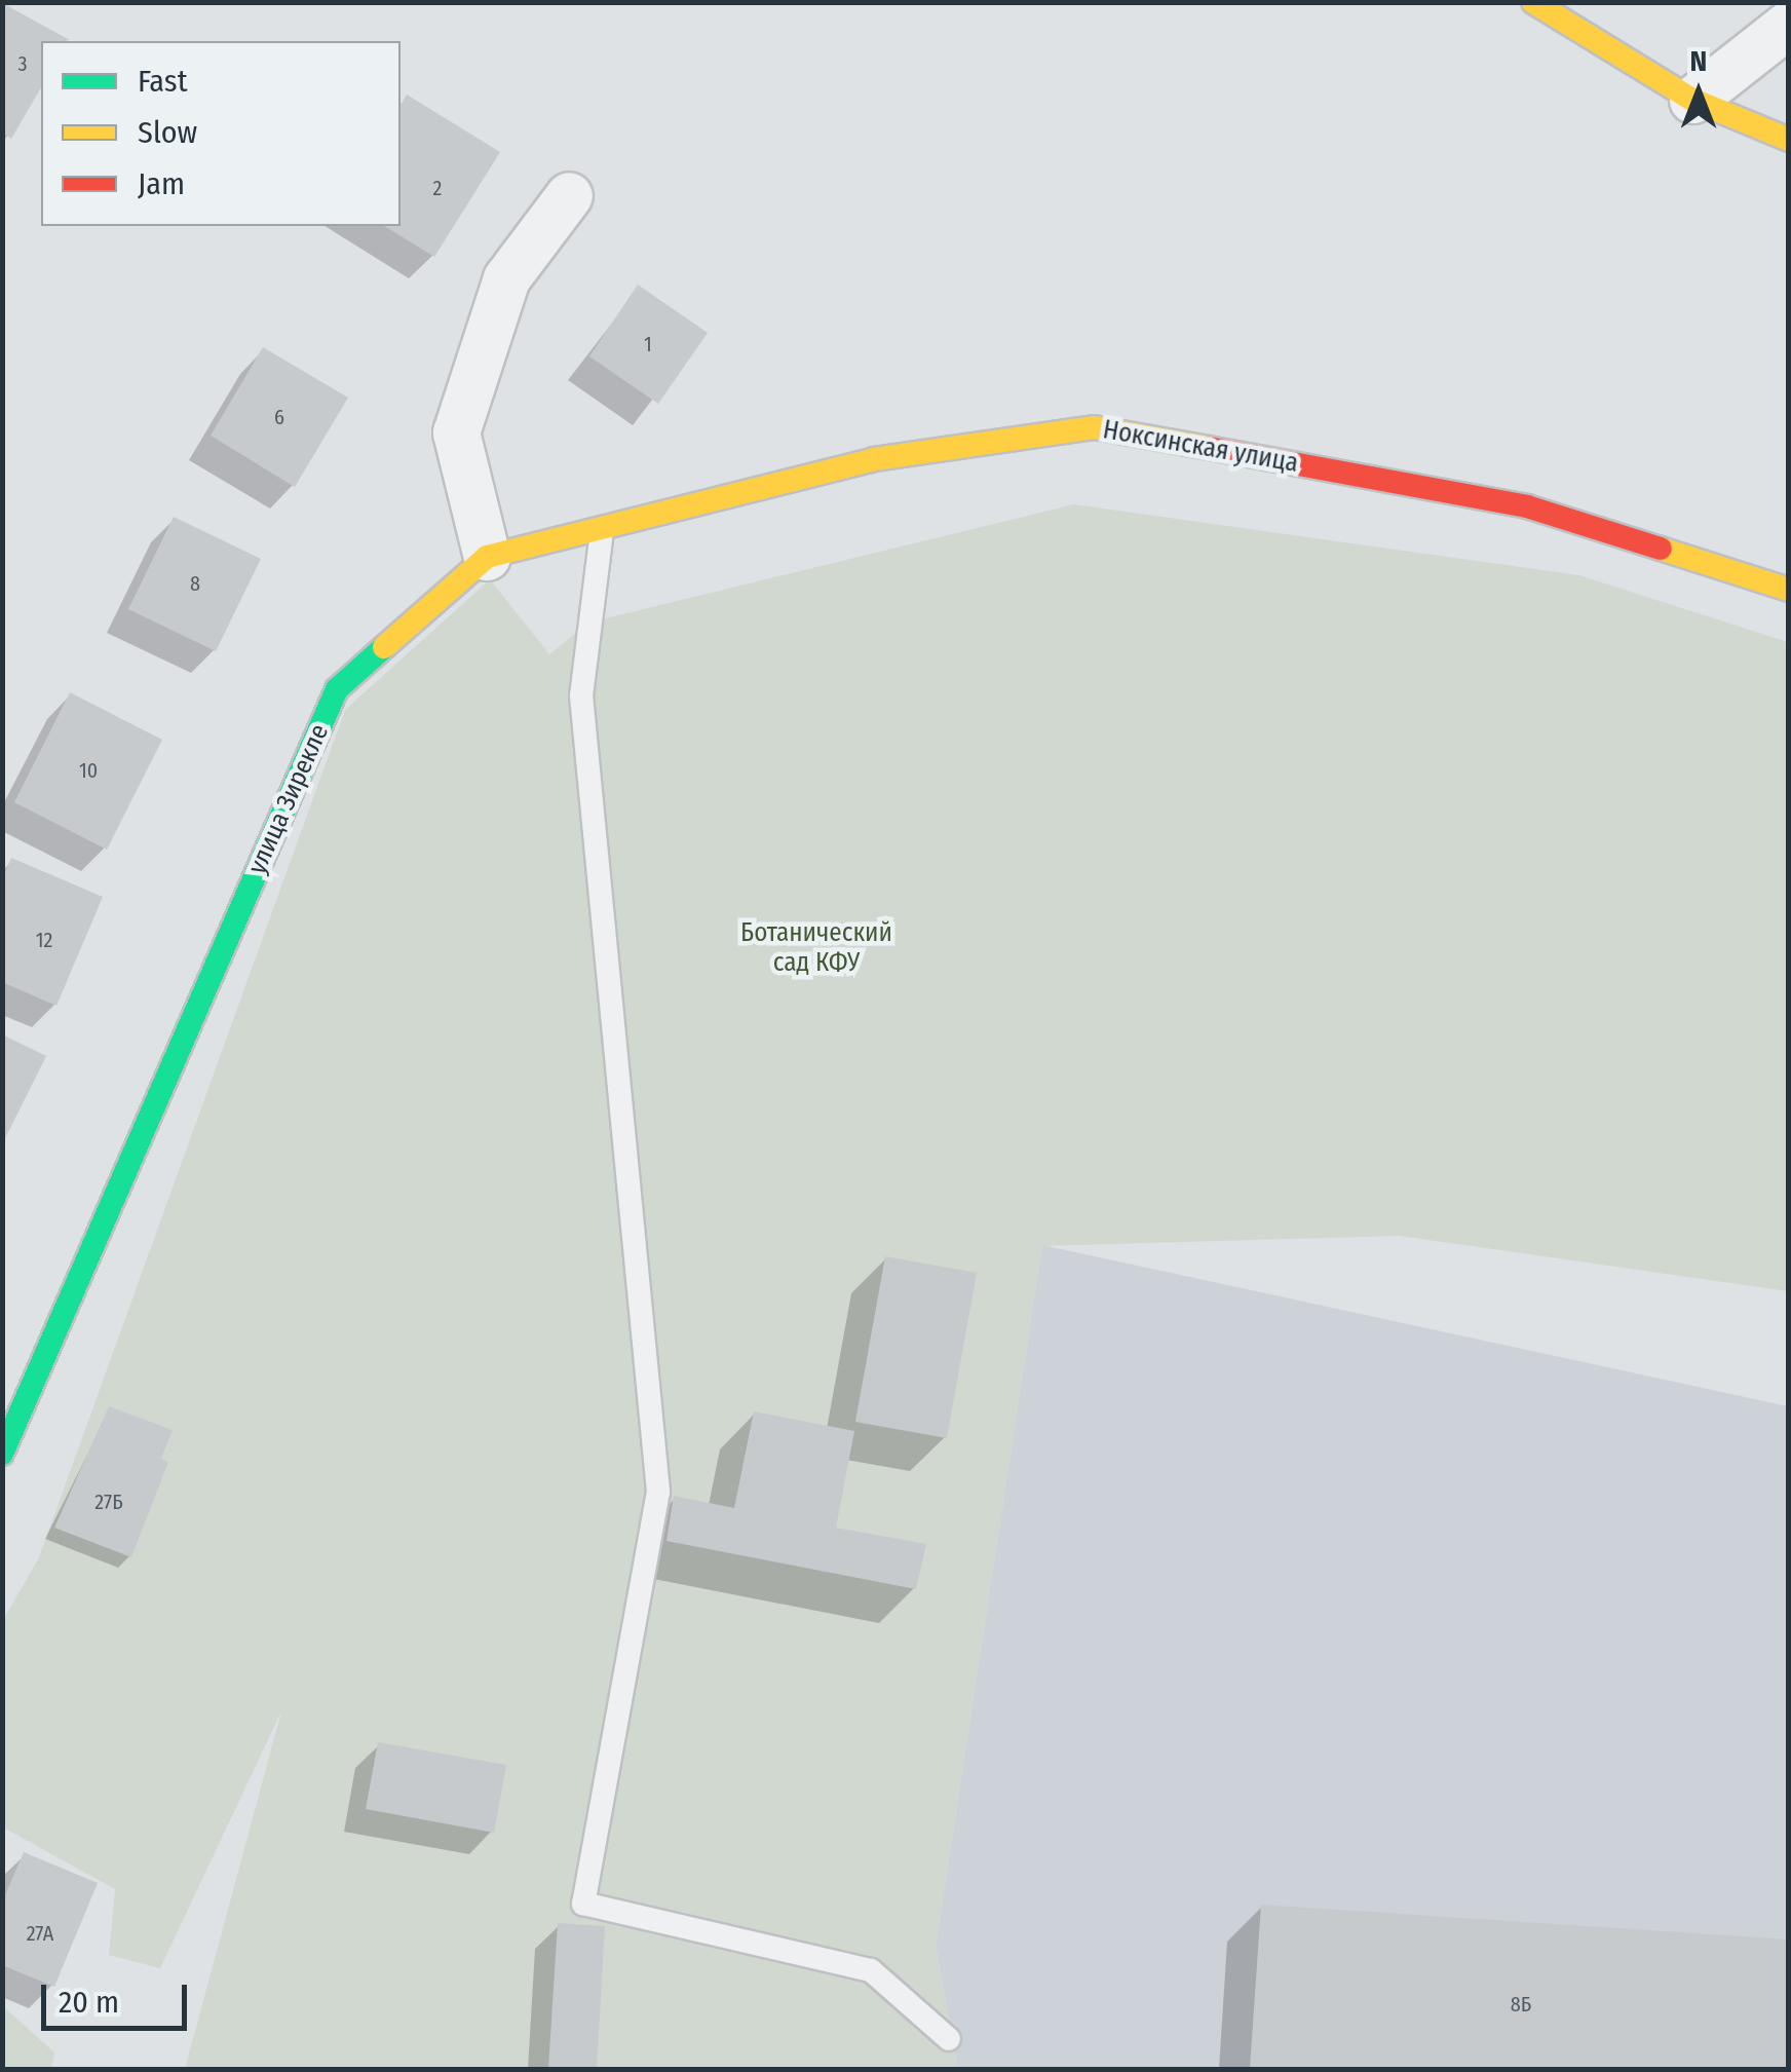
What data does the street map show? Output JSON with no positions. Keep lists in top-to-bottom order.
{
  "streets": {
    "street": ["Ноксинская улица", "улица Зирекле"]
  },
  "crossings": [
    ["Ноксинская улица", "улица Зирекле"]
  ],
  "parks": ["Ботанический сад КФУ"],
  "house_numbers": [
    "3",
    "2",
    "1",
    "6",
    "8",
    "10",
    "12",
    "27Б",
    "27А",
    "8Б"
  ],
  "legend": ["Fast", "Slow", "Jam"],
  "scale_bar": "20 m",
  "north": "top"
}
